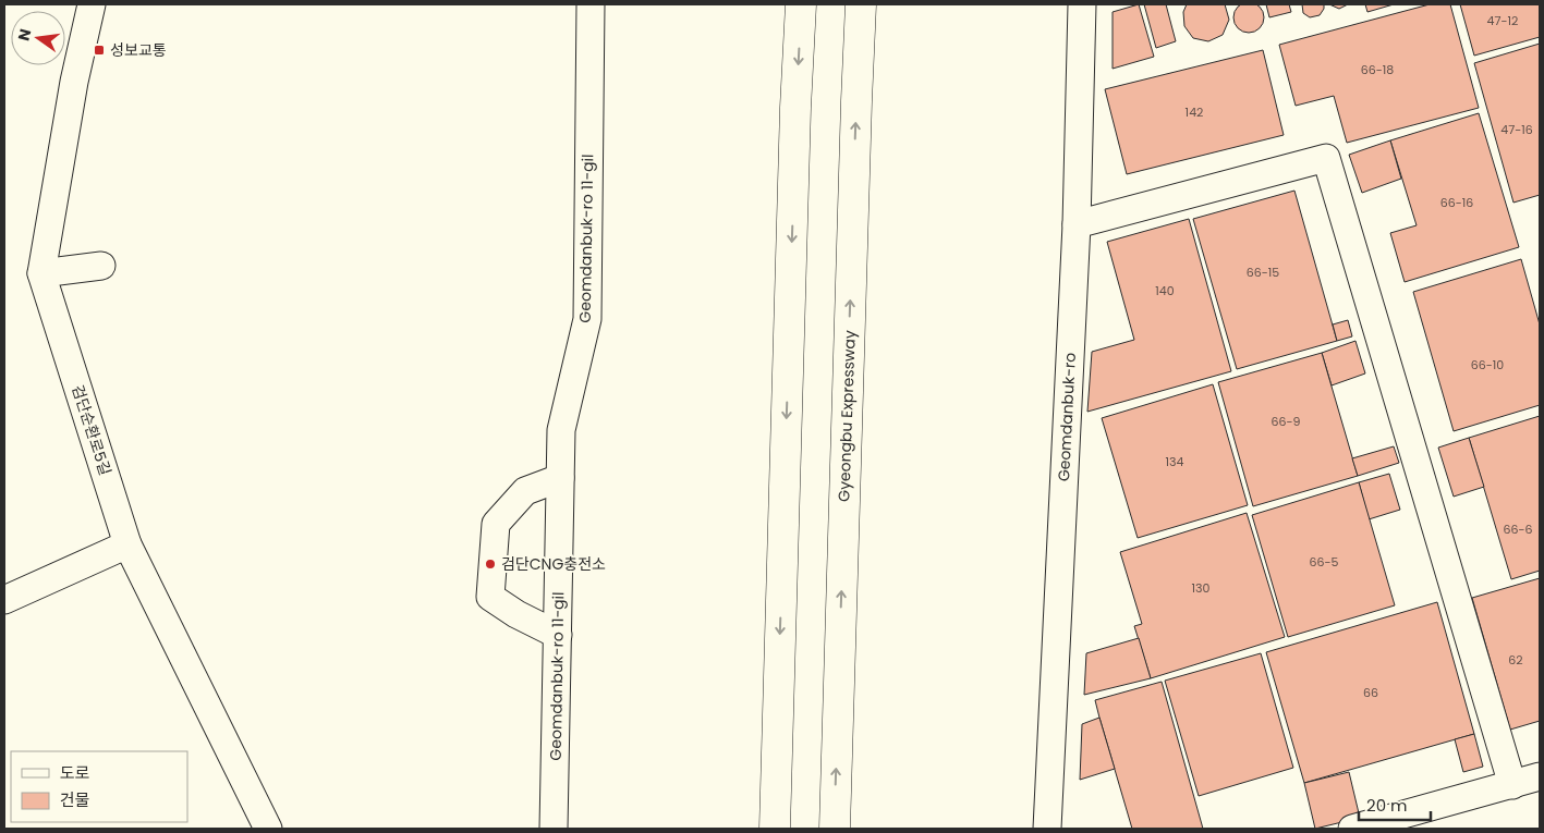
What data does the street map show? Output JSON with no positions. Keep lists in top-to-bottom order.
{
  "streets": {
    "highway": ["Gyeongbu Expressway"],
    "street": ["Geomdanbuk-ro 11-gil", "Geomdanbuk-ro", "검단순환로5길"]
  },
  "places": {
    "transit": ["성보교통"],
    "other": ["검단CNG충전소"]
  },
  "house_numbers": [
    "47-12",
    "66-18",
    "142",
    "47-16",
    "66-16",
    "66-15",
    "140",
    "66-10",
    "66-9",
    "134",
    "66-6",
    "66-5",
    "130",
    "62",
    "66"
  ],
  "legend": ["도로", "건물"],
  "scale_bar": "20 m",
  "north": "left"
}
